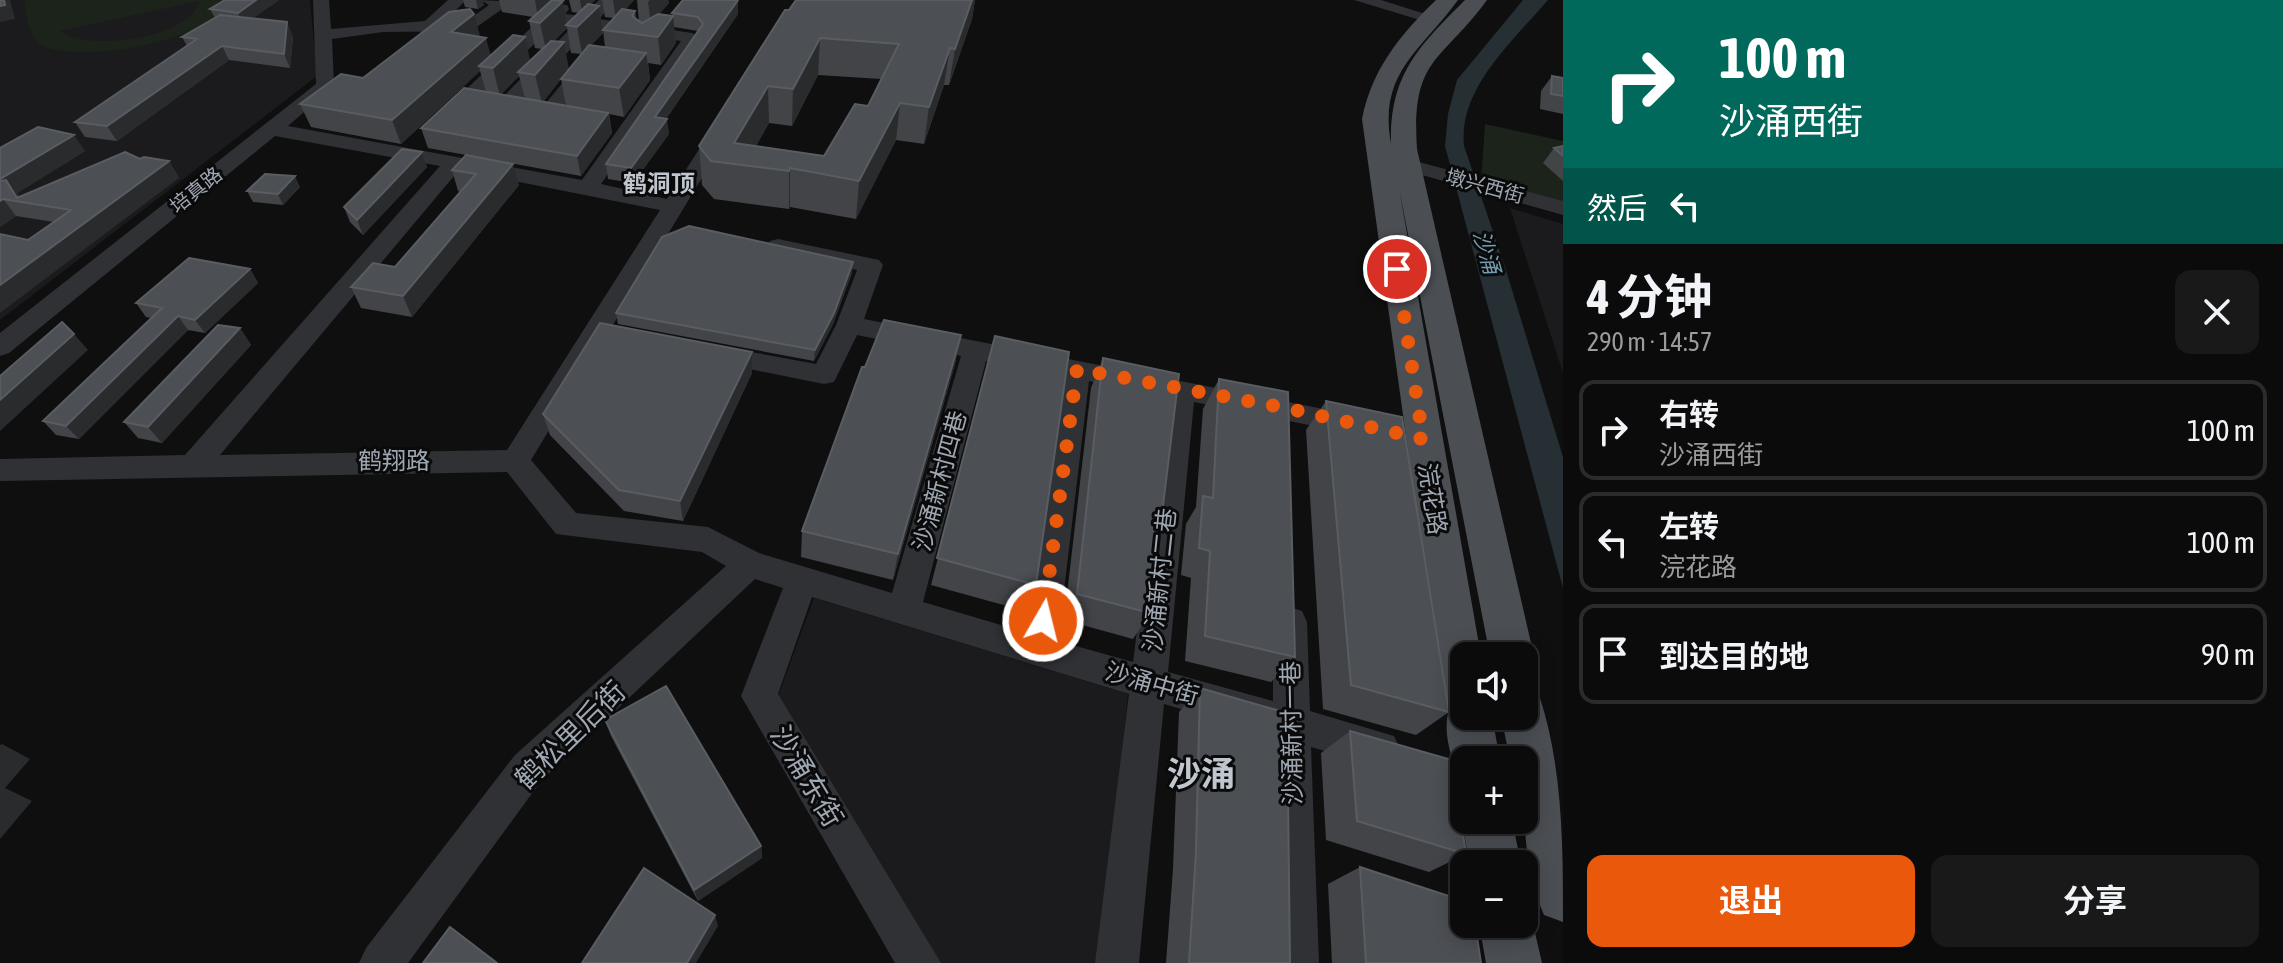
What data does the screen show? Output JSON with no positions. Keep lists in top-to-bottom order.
{
  "streets": {
    "main road": ["浣花路"],
    "street": [
      "墩兴西街",
      "培真路",
      "鹤翔路",
      "沙涌新村四巷",
      "沙涌新村二巷",
      "沙涌中街",
      "沙涌新村一巷",
      "鹤松里后街",
      "沙涌东街"
    ]
  },
  "crossings": [
    ["墩兴西街", "浣花路"],
    ["沙涌新村四巷", "沙涌中街"],
    ["沙涌新村二巷", "沙涌中街"],
    ["沙涌中街", "沙涌新村一巷"],
    ["沙涌中街", "鹤松里后街"],
    ["沙涌中街", "沙涌东街"]
  ],
  "districts": ["鹤洞顶", "沙涌"],
  "water": ["沙涌"],
  "page": {
    "turn": ["100 m", "沙涌西街"],
    "then": "然后",
    "heading": ["4 分钟", "290 m · 14:57"],
    "list": [
      {
        "name": "右转",
        "note": "沙涌西街",
        "value": "100 m"
      },
      {
        "name": "左转",
        "note": "浣花路",
        "value": "100 m"
      },
      {
        "name": "到达目的地",
        "value": "90 m"
      }
    ],
    "map_buttons": ["+", "−"],
    "buttons": ["退出", "分享"]
  }
}
